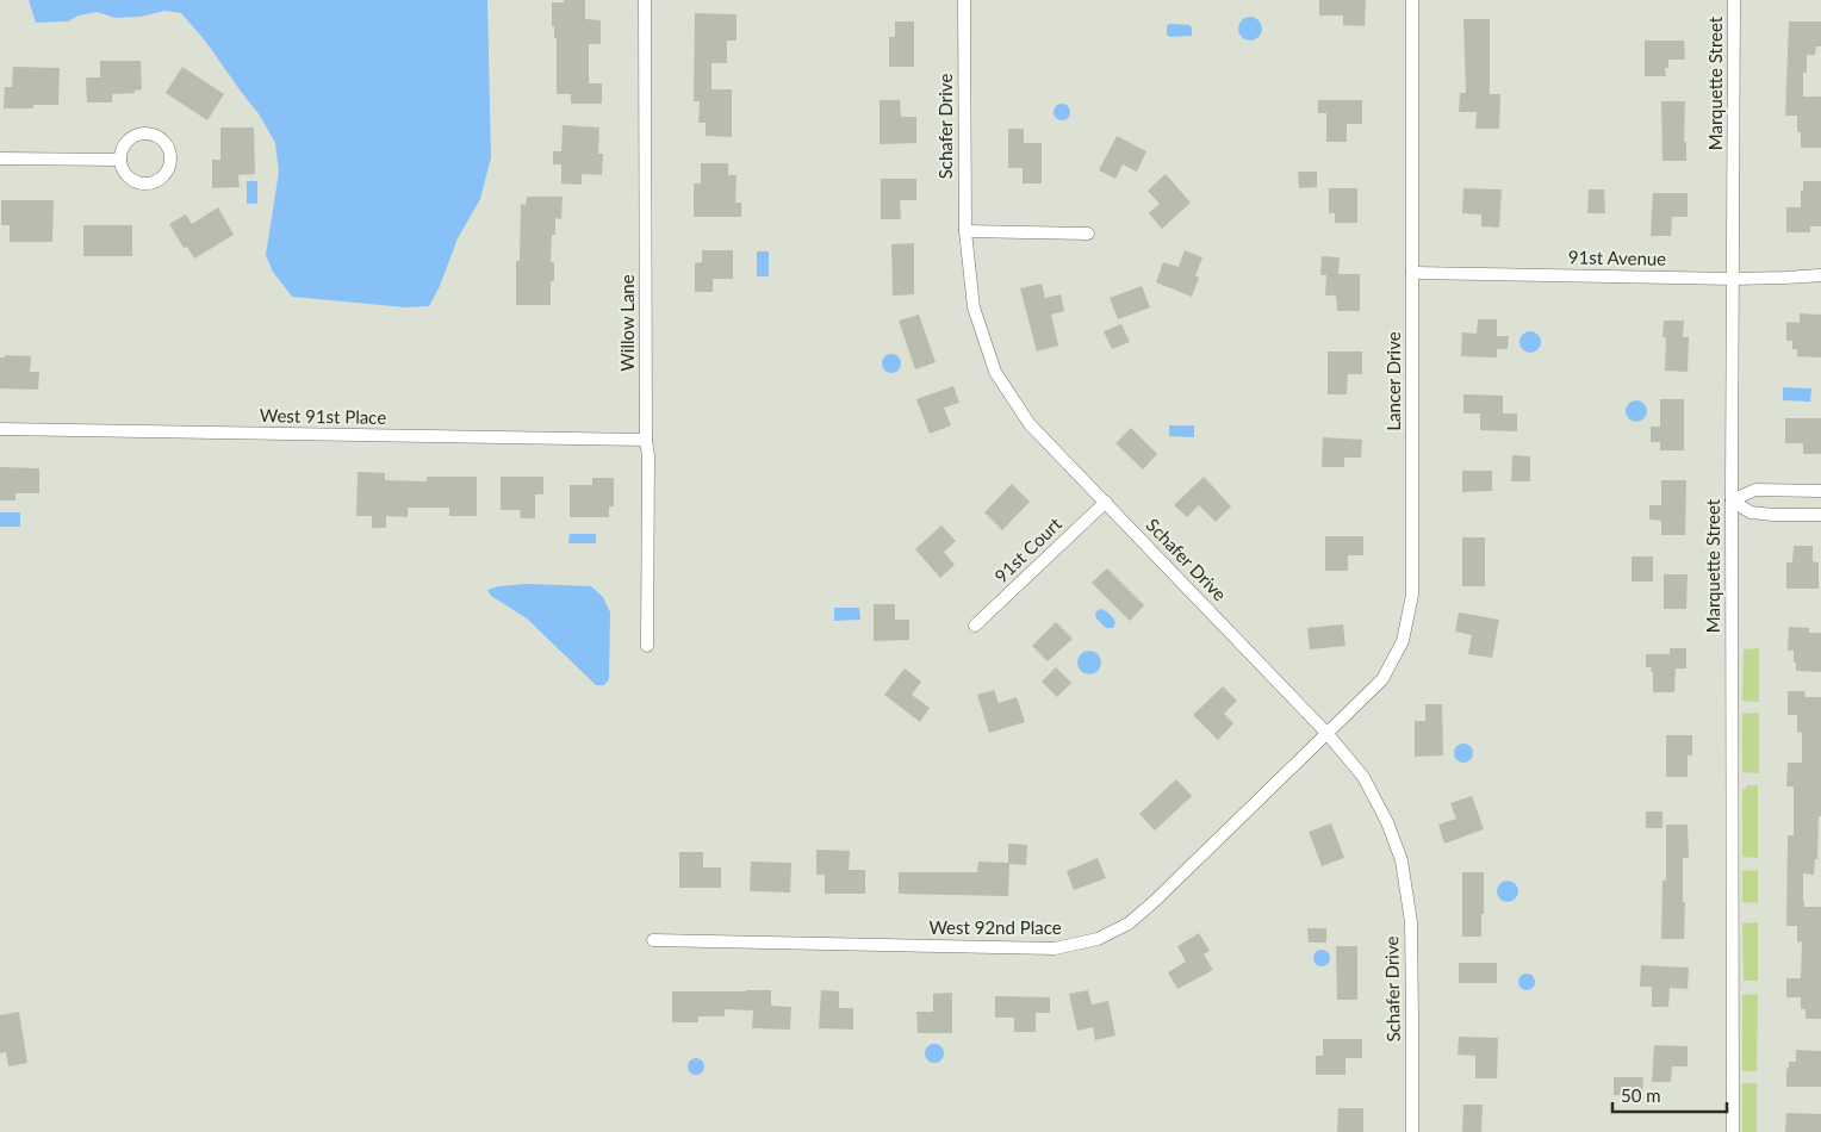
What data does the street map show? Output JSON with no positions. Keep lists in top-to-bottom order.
{
  "streets": {
    "street": [
      "Marquette Street",
      "Schafer Drive",
      "91st Avenue",
      "Willow Lane",
      "Lancer Drive",
      "West 91st Place",
      "91st Court",
      "West 92nd Place"
    ]
  },
  "crossings": [
    ["Marquette Street", "91st Avenue"],
    ["Schafer Drive", "Lancer Drive"],
    ["Schafer Drive", "91st Court"],
    ["Schafer Drive", "West 92nd Place"],
    ["91st Avenue", "Lancer Drive"],
    ["Willow Lane", "West 91st Place"],
    ["Lancer Drive", "West 92nd Place"]
  ],
  "scale_bar": "50 m"
}
